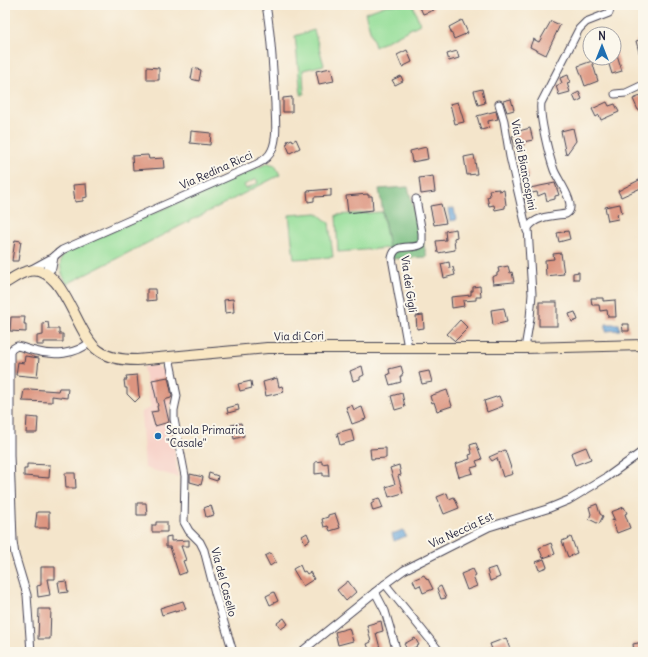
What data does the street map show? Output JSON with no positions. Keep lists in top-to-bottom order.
{
  "streets": {
    "main road": ["Via di Cori"],
    "street": [
      "Via dei Biancospini",
      "Via Redina Ricci",
      "Via dei Gigli",
      "Via Neccia Est",
      "Via del Casello"
    ]
  },
  "crossings": [
    ["Via dei Biancospini", "Via di Cori"],
    ["Via dei Gigli", "Via di Cori"],
    ["Via di Cori", "Via del Casello"]
  ],
  "places": ["Scuola Primaria \"Casale\""],
  "north": "top"
}
